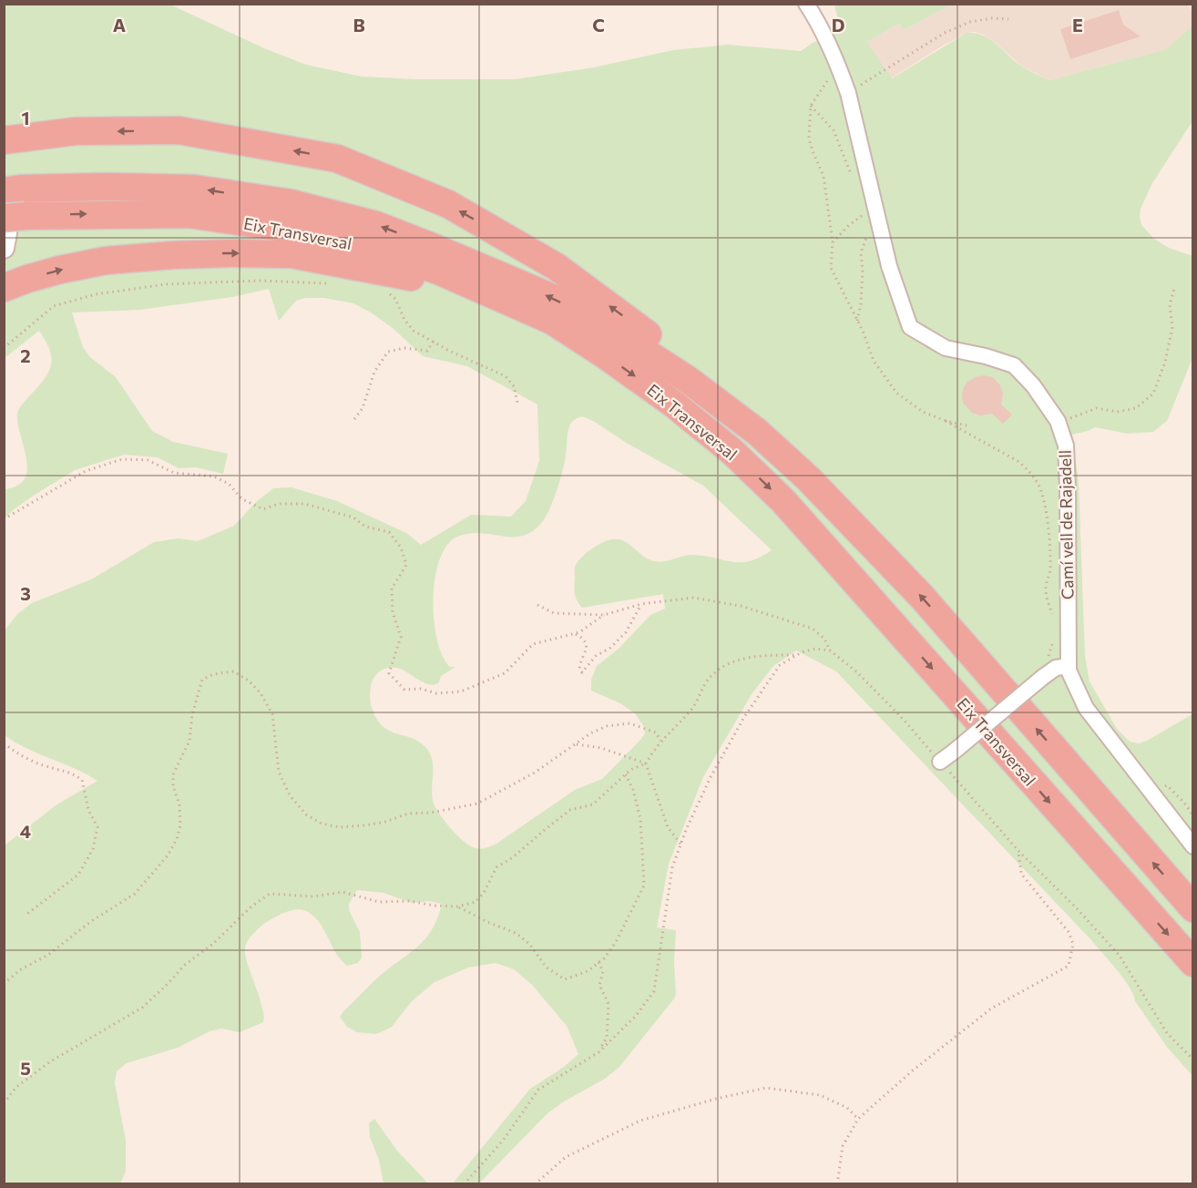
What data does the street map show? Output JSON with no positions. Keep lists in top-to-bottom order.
{
  "streets": {
    "highway": ["Eix Transversal"],
    "street": ["Camí vell de Rajadell"]
  },
  "grid": {
    "columns": [
      "A",
      "B",
      "C",
      "D",
      "E"
    ],
    "rows": [
      "1",
      "2",
      "3",
      "4",
      "5"
    ]
  }
}
